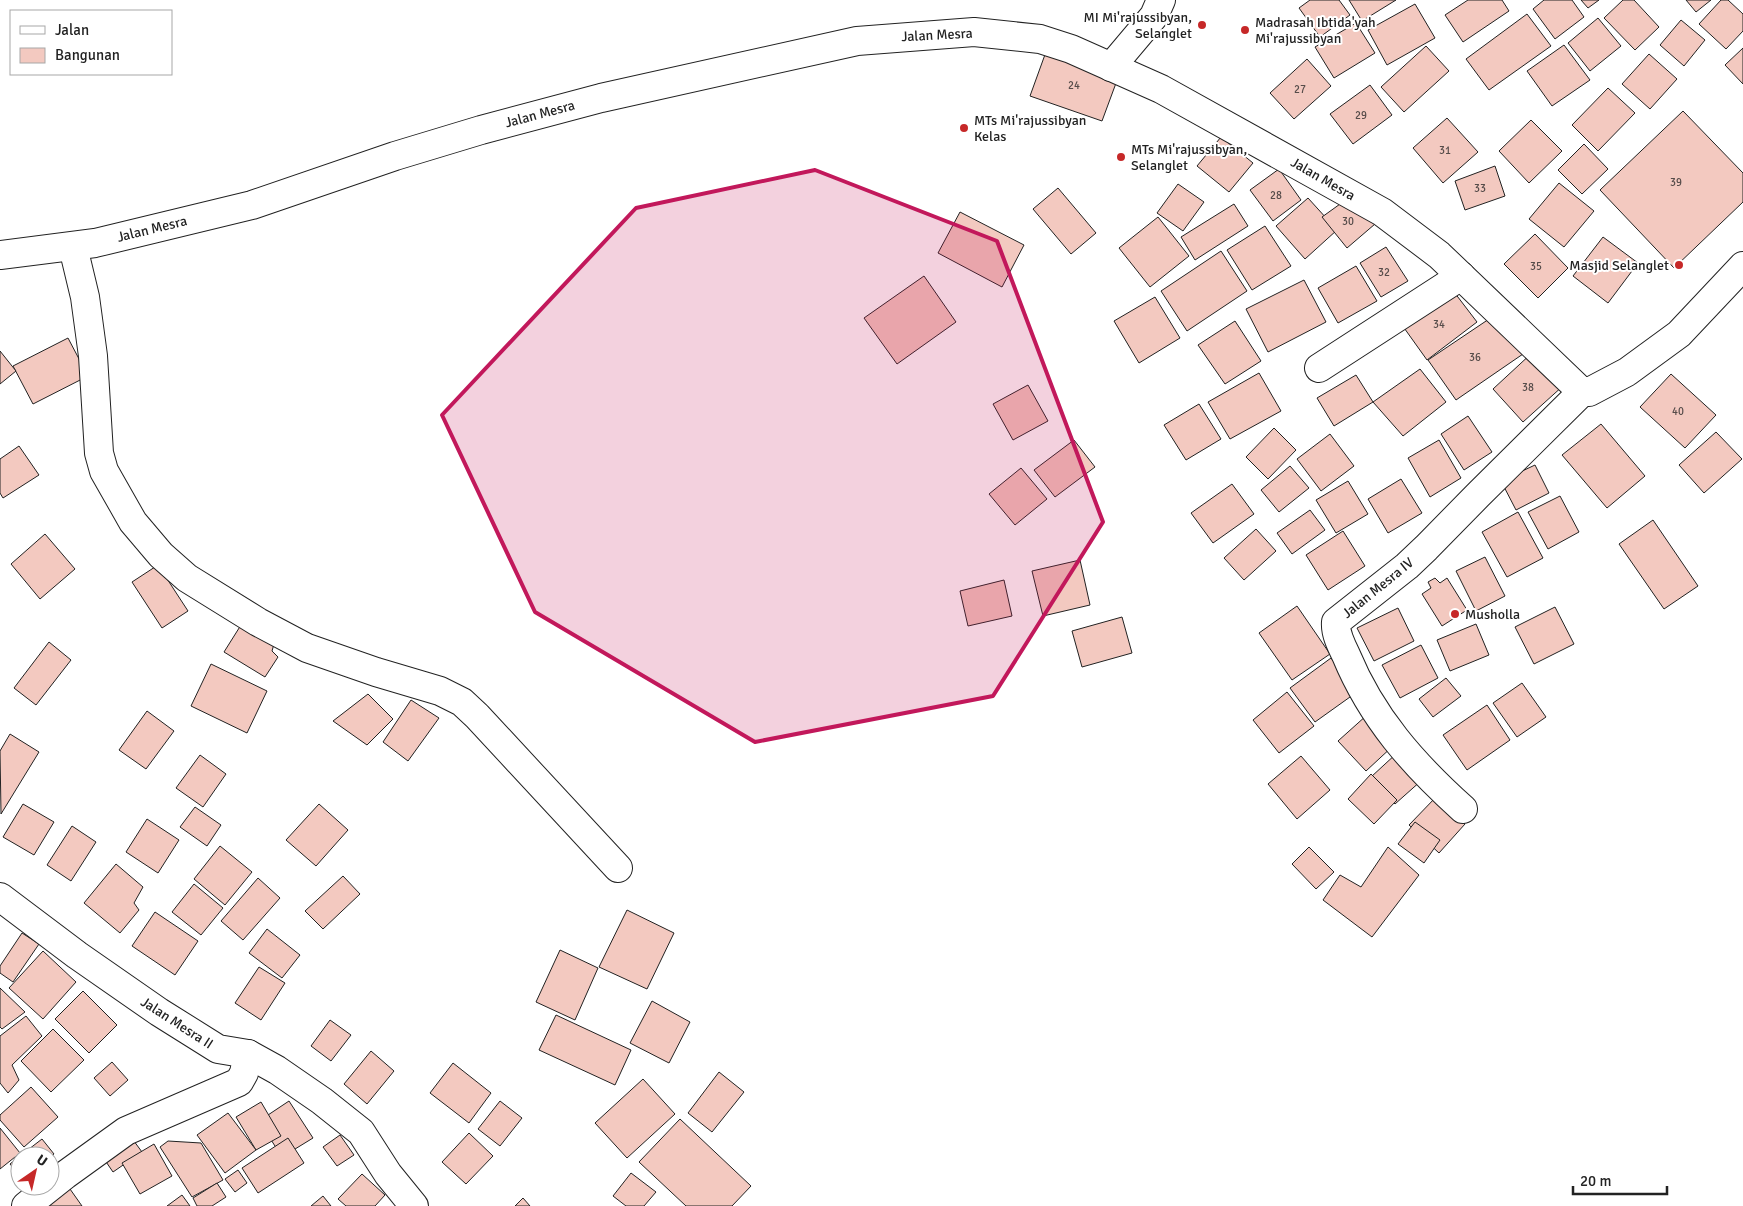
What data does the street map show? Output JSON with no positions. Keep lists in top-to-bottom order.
{
  "streets": {
    "street": ["Jalan Mesra", "Jalan Mesra IV", "Jalan Mesra II"]
  },
  "crossings": [
    ["Jalan Mesra", "Jalan Mesra IV"]
  ],
  "places": [
    "MI Mi'rajussibyan, Selanglet",
    "Madrasah Ibtida'yah Mi'rajussibyan",
    "MTs Mi'rajussibyan Kelas",
    "MTs Mi'rajussibyan, Selanglet",
    "Masjid Selanglet",
    "Musholla"
  ],
  "house_numbers": [
    "24",
    "27",
    "29",
    "31",
    "39",
    "33",
    "28",
    "30",
    "35",
    "32",
    "34",
    "36",
    "38",
    "40"
  ],
  "legend": ["Jalan", "Bangunan"],
  "scale_bar": "20 m",
  "north": "top right"
}
